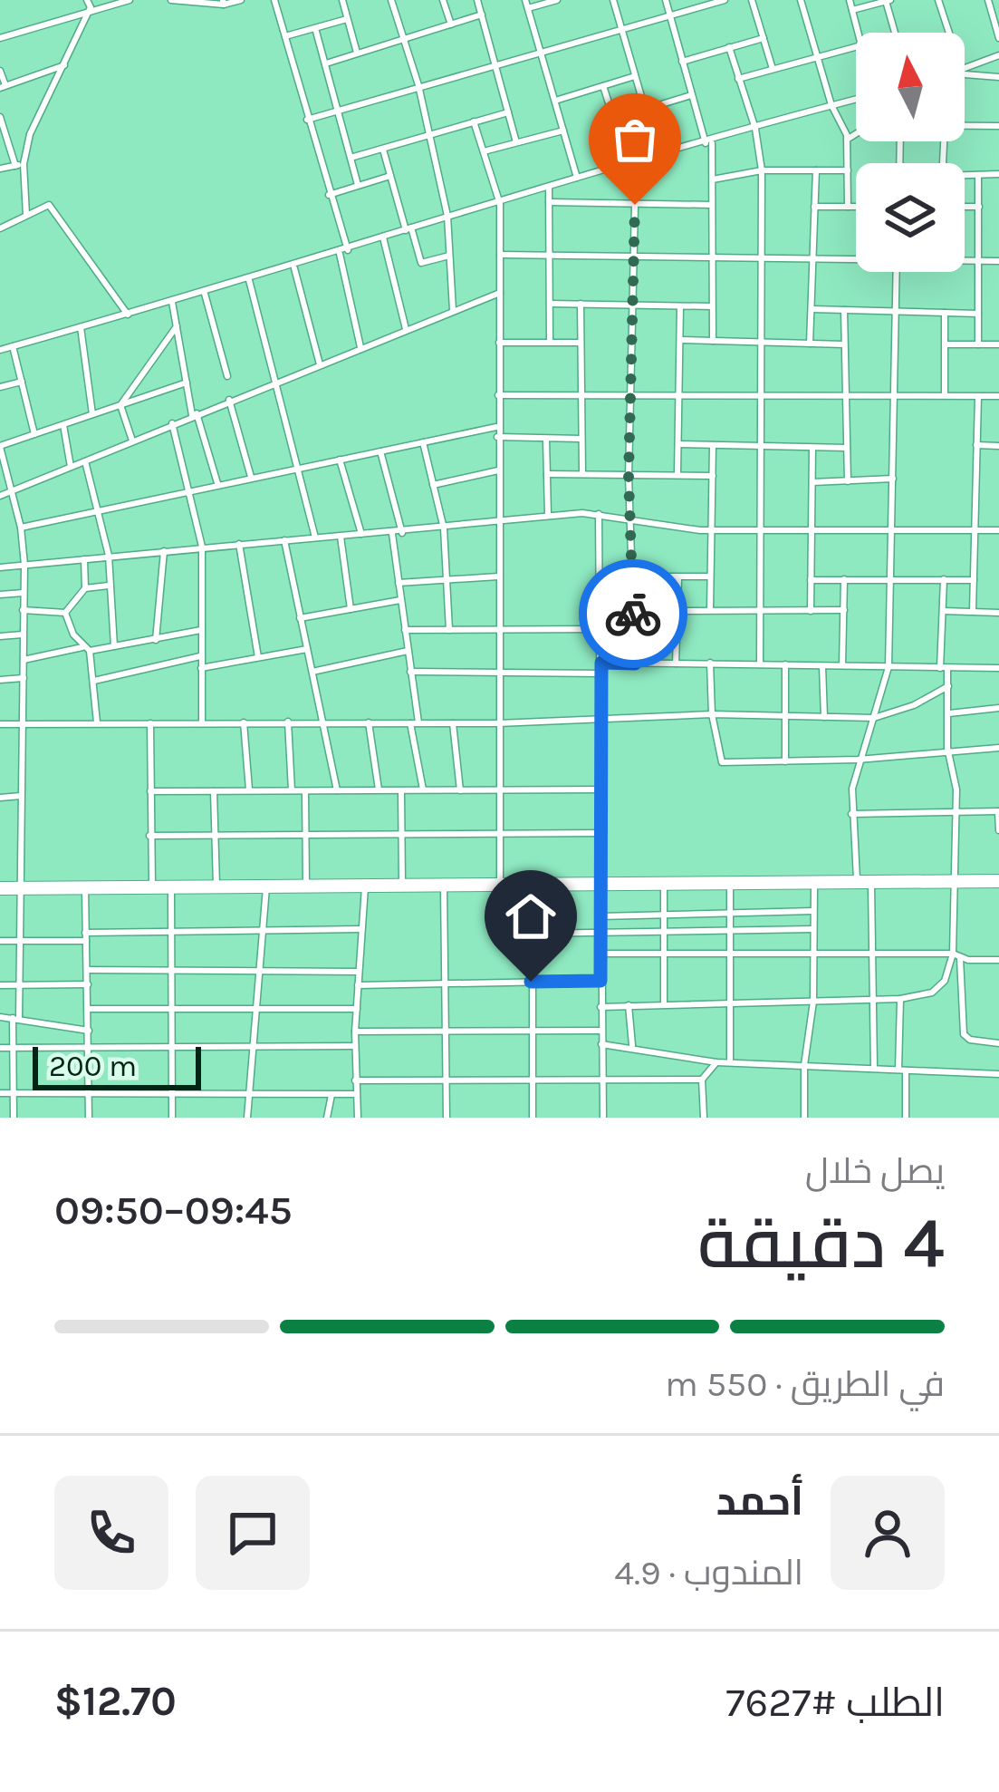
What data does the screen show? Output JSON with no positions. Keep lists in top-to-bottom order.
{
  "scale_bar": "200 m",
  "north": "top",
  "page": {
    "scale": "200 m",
    "heading": ["4 دقيقة", "يصل خلال", "09:45–09:50"],
    "panel": [
      "أحمد",
      "المندوب · 4.9",
      "الطلب #7627",
      "$12.70"
    ],
    "bar": "في الطريق · 550 m"
  }
}
